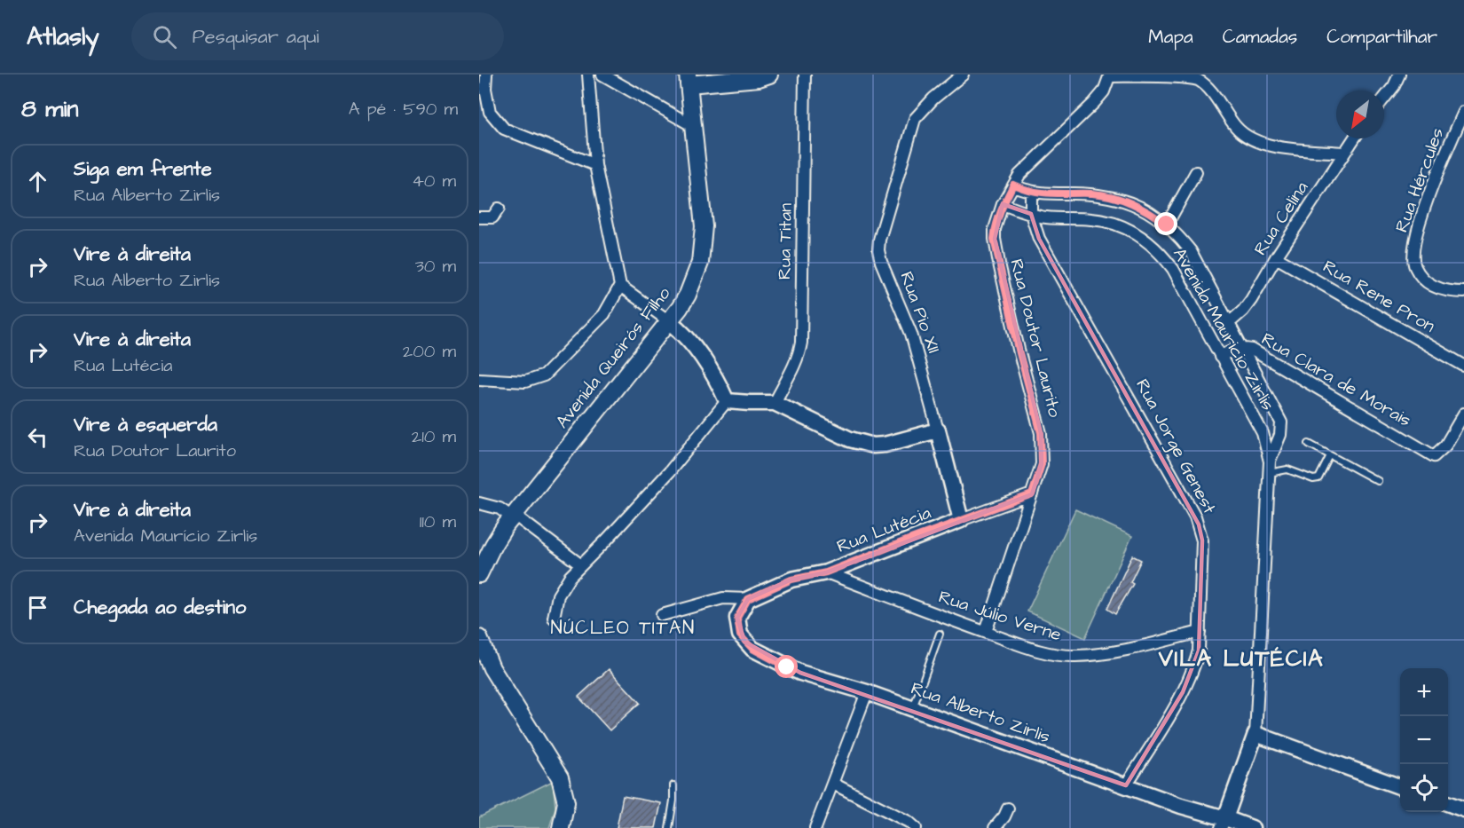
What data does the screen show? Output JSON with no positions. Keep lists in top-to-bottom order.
{
  "streets": {
    "main road": ["Avenida Queirós Filho"],
    "street": [
      "Rua Hércules",
      "Rua Celina",
      "Rua Titan",
      "Rua Rene Pron",
      "Rua Pio XII",
      "Avenida Mauricio Zirlis",
      "Rua Doutor Laurito",
      "Rua Clara de Morais",
      "Rua Jorge Genest",
      "Rua Lutécia",
      "Rua Júlio Verne",
      "Rua Alberto Zirlis"
    ]
  },
  "crossings": [
    ["Rua Celina", "Rua Rene Pron"],
    ["Rua Pio XII", "Rua Lutécia"],
    ["Avenida Mauricio Zirlis", "Rua Doutor Laurito"],
    ["Avenida Mauricio Zirlis", "Rua Clara de Morais"],
    ["Avenida Mauricio Zirlis", "Rua Jorge Genest"],
    ["Rua Doutor Laurito", "Rua Lutécia"],
    ["Rua Doutor Laurito", "Rua Júlio Verne"],
    ["Rua Jorge Genest", "Rua Júlio Verne"],
    ["Rua Jorge Genest", "Rua Alberto Zirlis"],
    ["Rua Lutécia", "Rua Júlio Verne"],
    ["Rua Lutécia", "Rua Alberto Zirlis"]
  ],
  "districts": ["NÚCLEO TITAN", "VILA LUTÉCIA"],
  "north": "bottom left",
  "page": {
    "header": "Atlasly",
    "search": "Pesquisar aqui",
    "nav": ["Mapa", "Camadas", "Compartilhar"],
    "heading": ["8 min", "A pé · 590 m"],
    "list": [
      ["Siga em frente", "Rua Alberto Zirlis", "40 m"],
      ["Vire à direita", "Rua Alberto Zirlis", "30 m"],
      ["Vire à direita", "Rua Lutécia", "200 m"],
      ["Vire à esquerda", "Rua Doutor Laurito", "210 m"],
      ["Vire à direita", "Avenida Maurício Zirlis", "110 m"],
      "Chegada ao destino"
    ],
    "map_buttons": ["+", "−"]
  }
}
